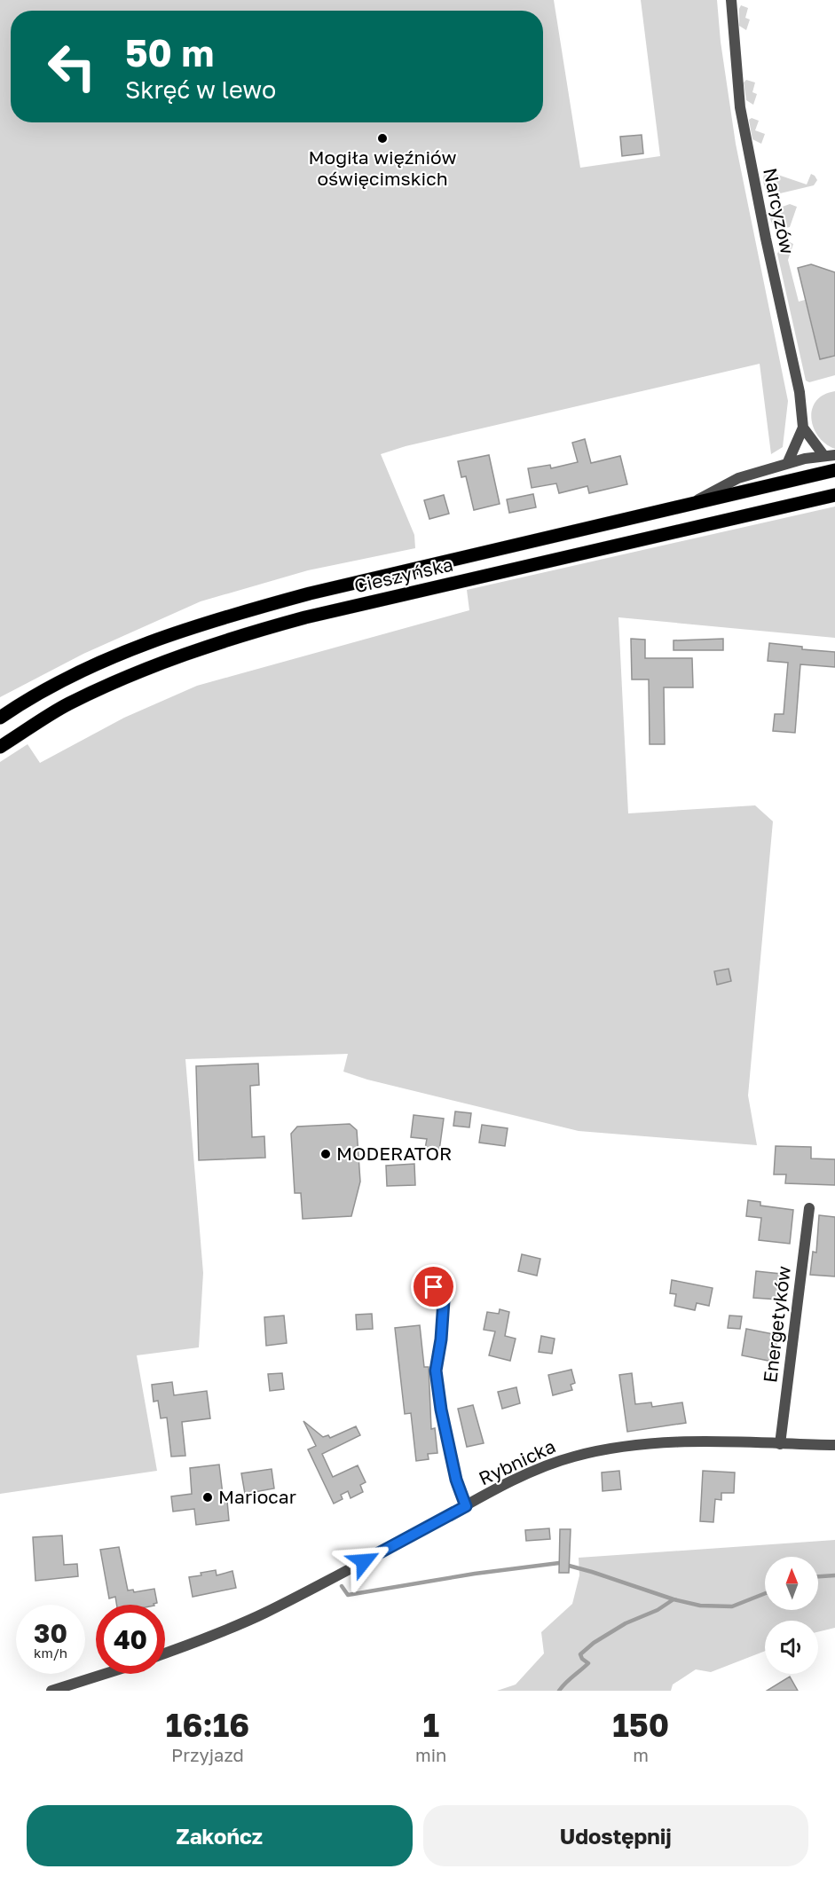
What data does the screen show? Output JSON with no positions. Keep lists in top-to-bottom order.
{
  "streets": {
    "main road": ["Cieszyńska"],
    "street": ["Narcyzów", "Energetyków", "Rybnicka"]
  },
  "crossings": [
    ["Energetyków", "Rybnicka"]
  ],
  "places": ["Mogiła więźniów oświęcimskich", "MODERATOR", "Mariocar"],
  "north": "top",
  "page": {
    "turn": ["50 m", "Skręć w lewo"],
    "speed": "30 km/h",
    "limit": "40",
    "eta": [
      "16:16",
      "Przyjazd",
      "1",
      "min",
      "150",
      "m"
    ],
    "buttons": ["Zakończ", "Udostępnij"]
  }
}
